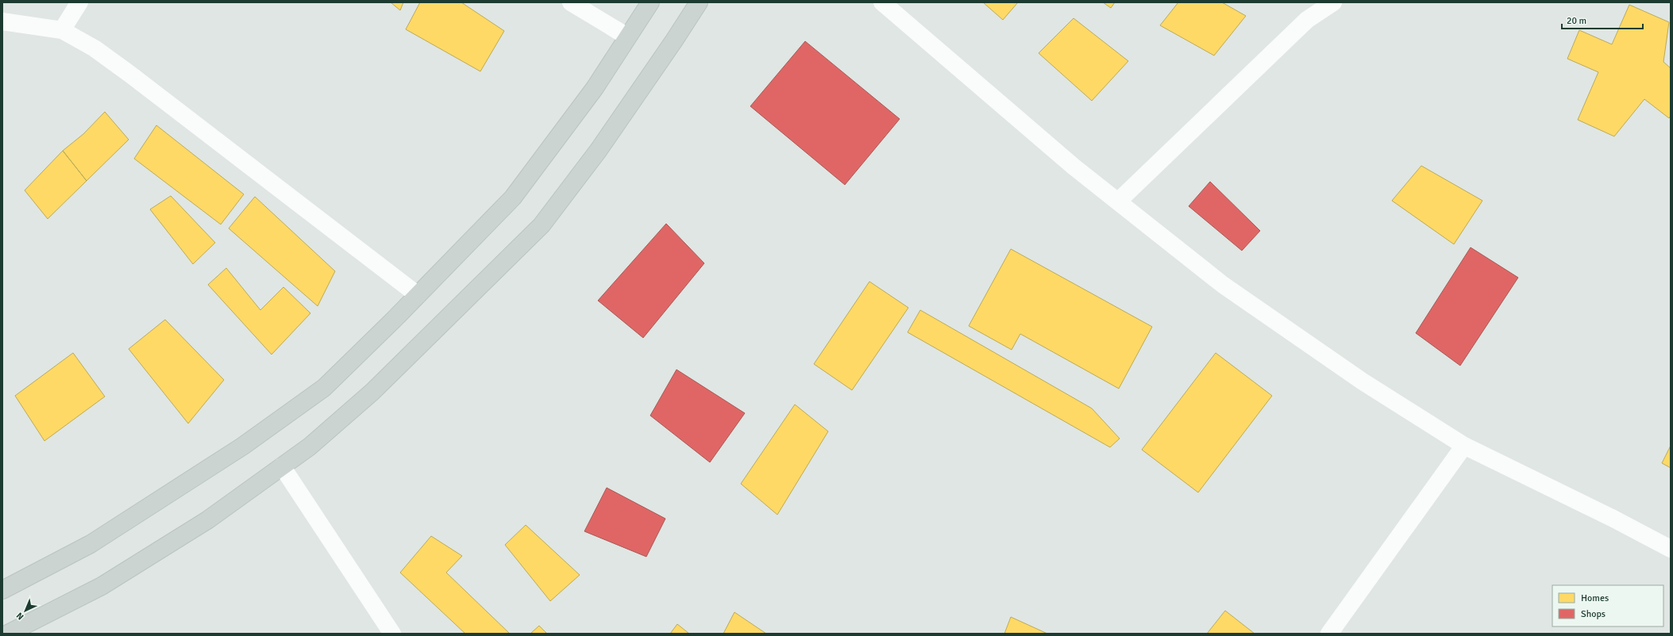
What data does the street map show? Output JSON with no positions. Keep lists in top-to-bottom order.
{
  "legend": ["Homes", "Shops"],
  "scale_bar": "20 m",
  "north": "bottom left"
}
